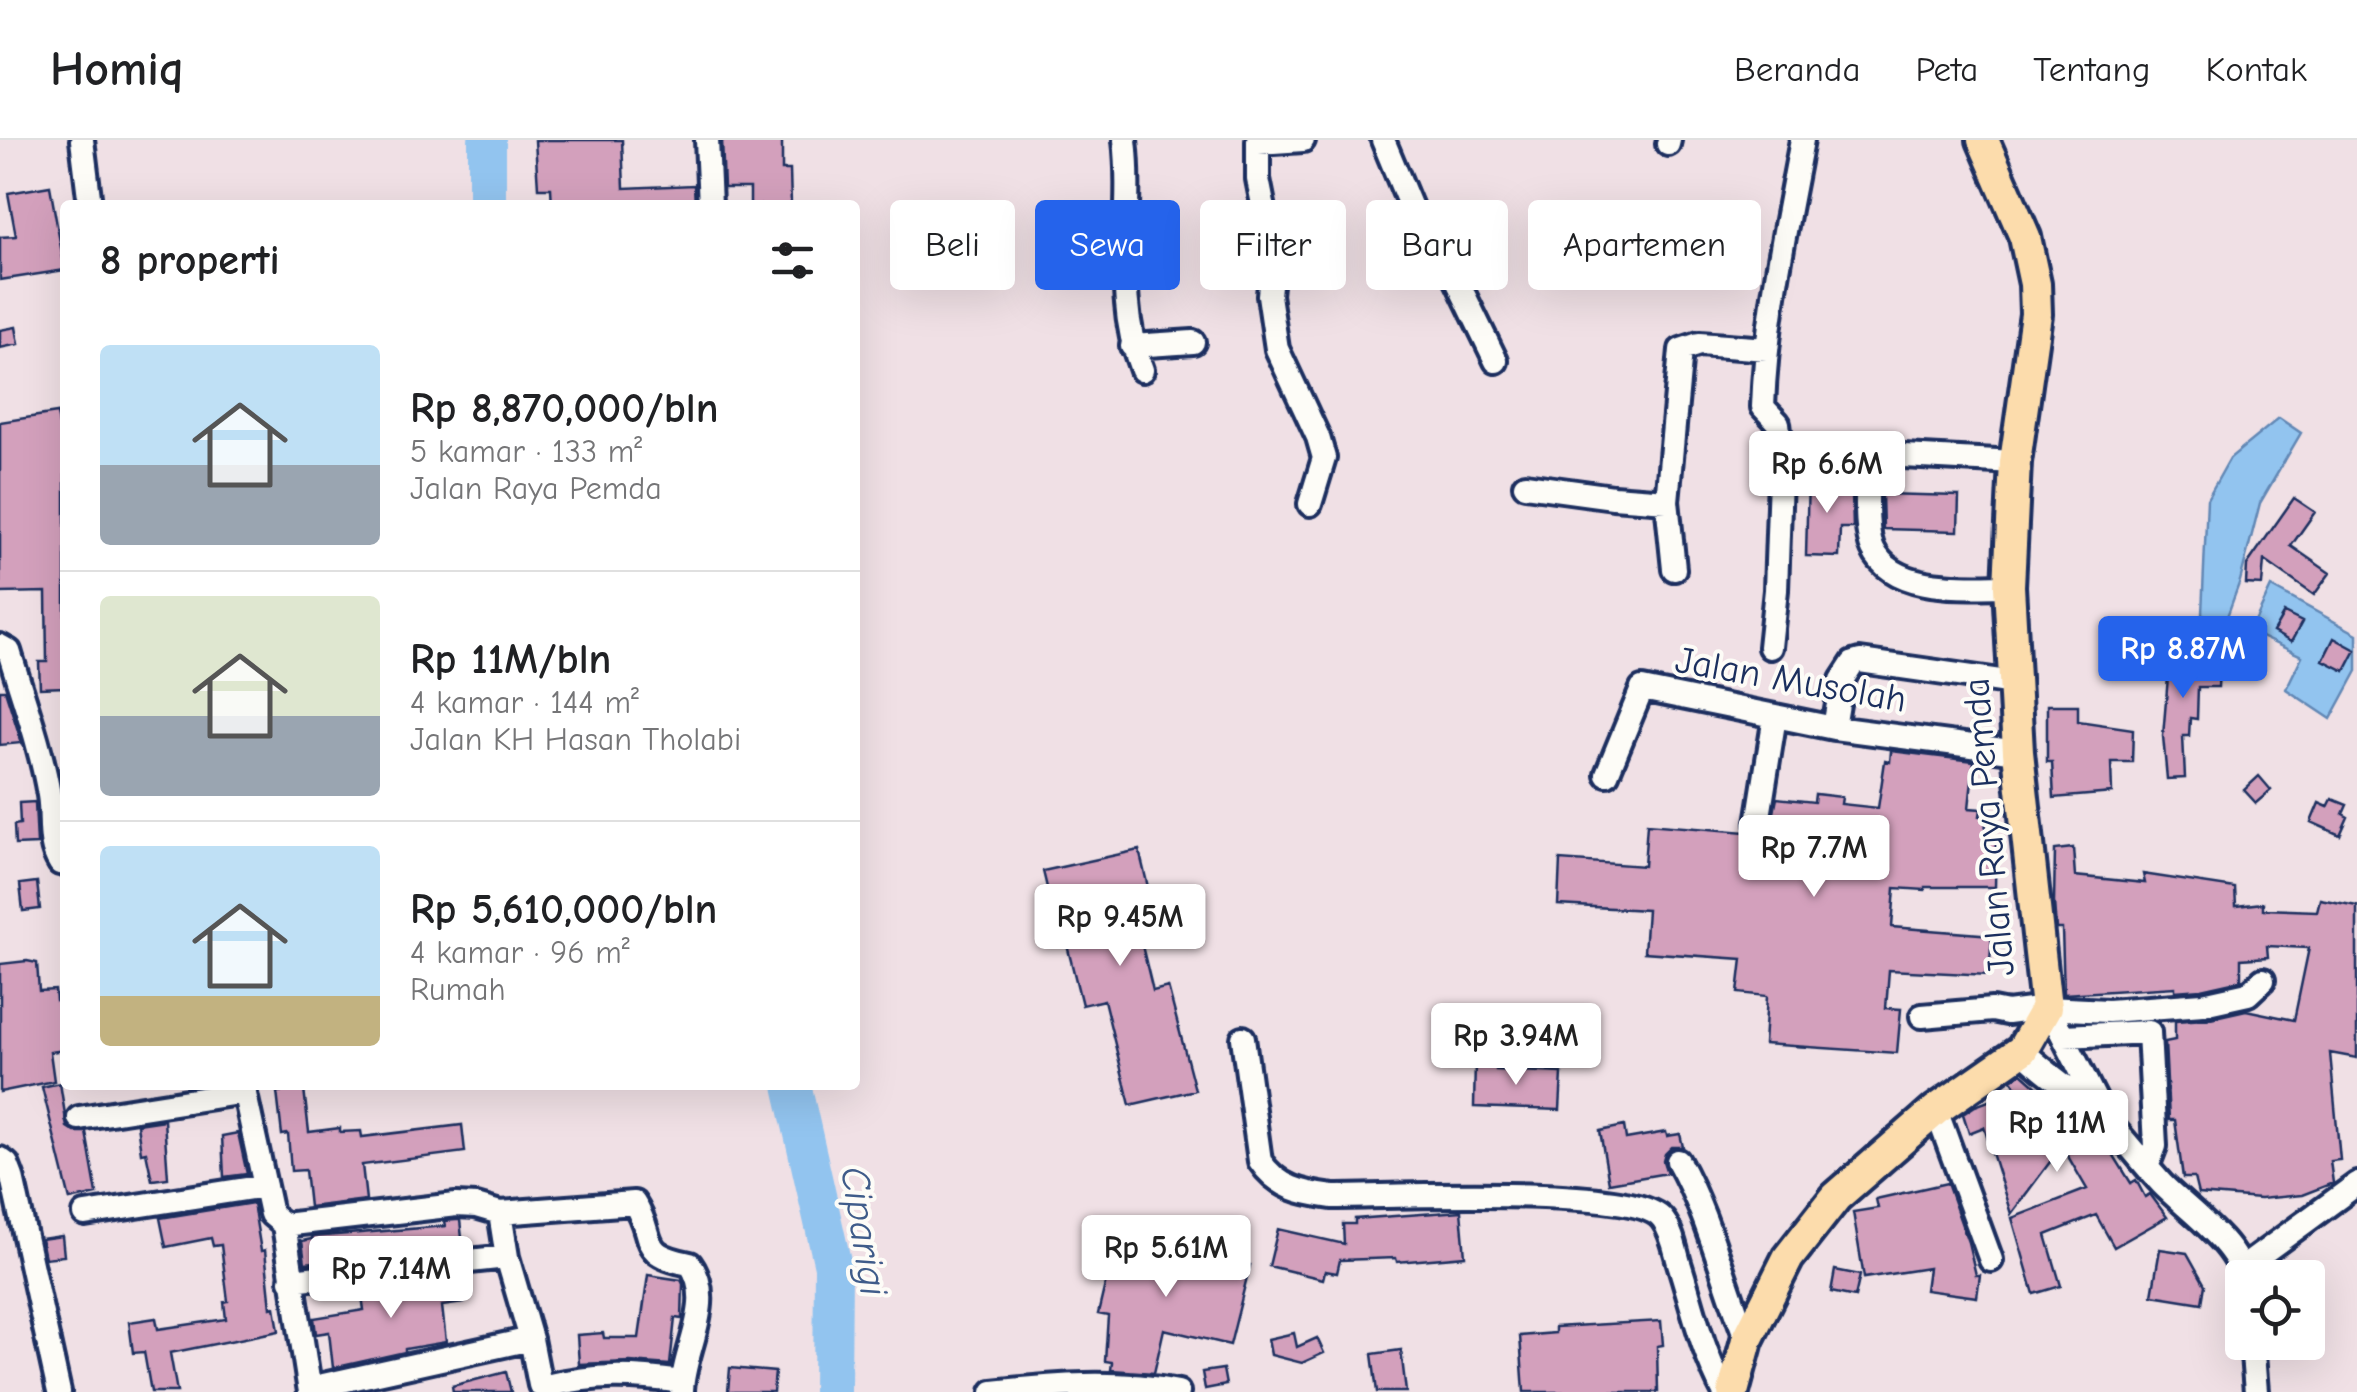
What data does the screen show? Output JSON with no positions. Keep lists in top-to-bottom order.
{
  "streets": {
    "main road": ["Jalan Raya Pemda"],
    "street": ["Jalan Musolah"]
  },
  "crossings": [
    ["Jalan Musolah", "Jalan Raya Pemda"]
  ],
  "water": ["Ciparigi"],
  "page": {
    "header": "Homiq",
    "nav": [
      "Beranda",
      "Peta",
      "Tentang",
      "Kontak"
    ],
    "chip": [
      "Beli",
      "Sewa",
      "Filter",
      "Baru",
      "Apartemen"
    ],
    "heading": "8 properti",
    "list": [
      {
        "name": "Rp 8,870,000/bln",
        "note": "5 kamar · 133 m² · Jalan Raya Pemda"
      },
      {
        "name": "Rp 11M/bln",
        "note": "4 kamar · 144 m² · Jalan KH Hasan Tholabi"
      },
      {
        "name": "Rp 5,610,000/bln",
        "note": "4 kamar · 96 m² · Rumah"
      }
    ],
    "price": [
      "Rp 6.6M",
      "Rp 8.87M",
      "Rp 7.7M",
      "Rp 9.45M",
      "Rp 3.94M",
      "Rp 11M",
      "Rp 5.61M",
      "Rp 7.14M"
    ]
  }
}
